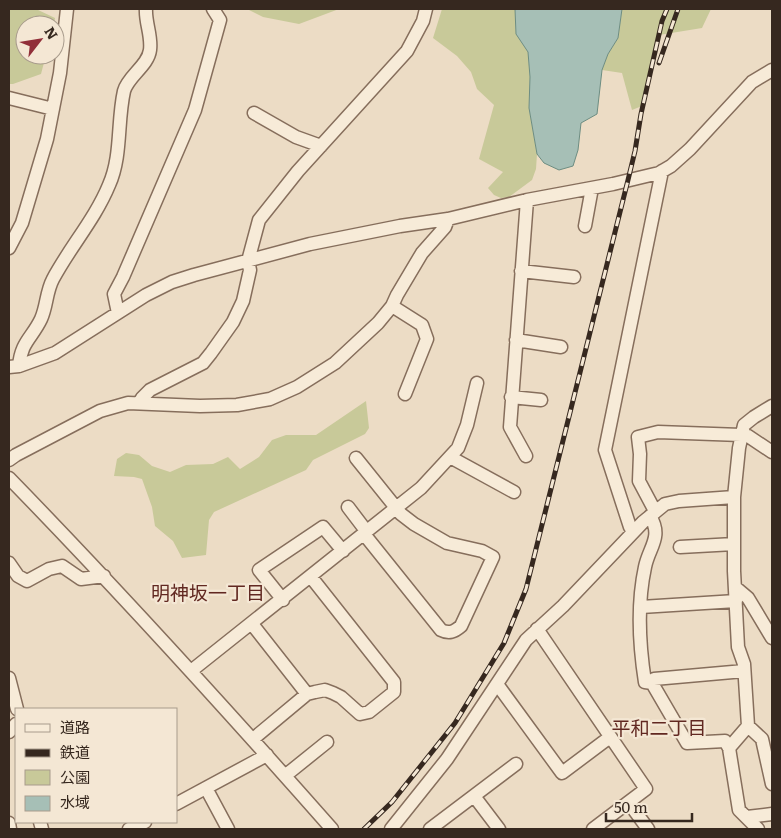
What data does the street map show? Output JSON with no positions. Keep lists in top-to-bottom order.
{
  "districts": ["明神坂一丁目", "平和二丁目"],
  "legend": [
    "道路",
    "鉄道",
    "公園",
    "水域"
  ],
  "scale_bar": "50 m",
  "north": "top right"
}
